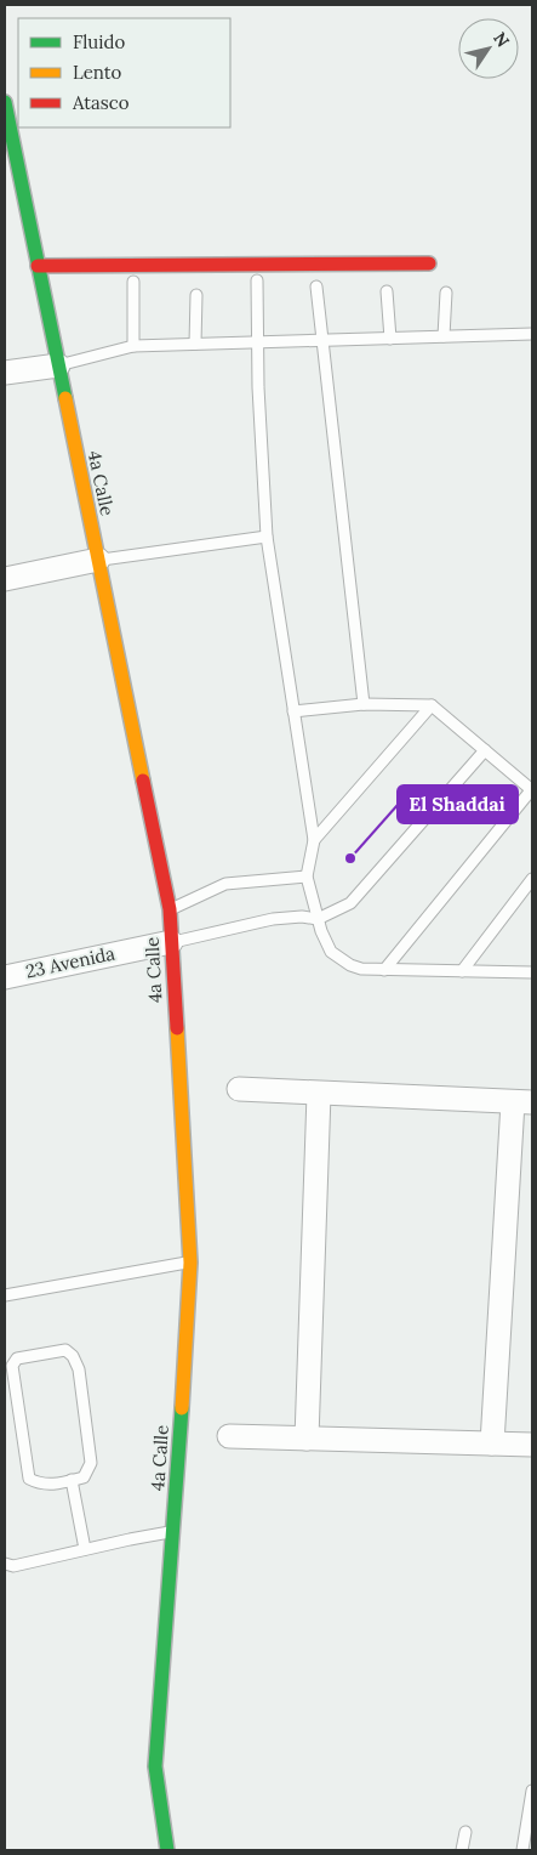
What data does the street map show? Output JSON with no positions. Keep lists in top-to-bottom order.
{
  "streets": {
    "street": ["4a Calle", "23 Avenida"]
  },
  "crossings": [
    ["4a Calle", "23 Avenida"]
  ],
  "places": ["El Shaddai"],
  "legend": ["Fluido", "Lento", "Atasco"],
  "north": "top right"
}
